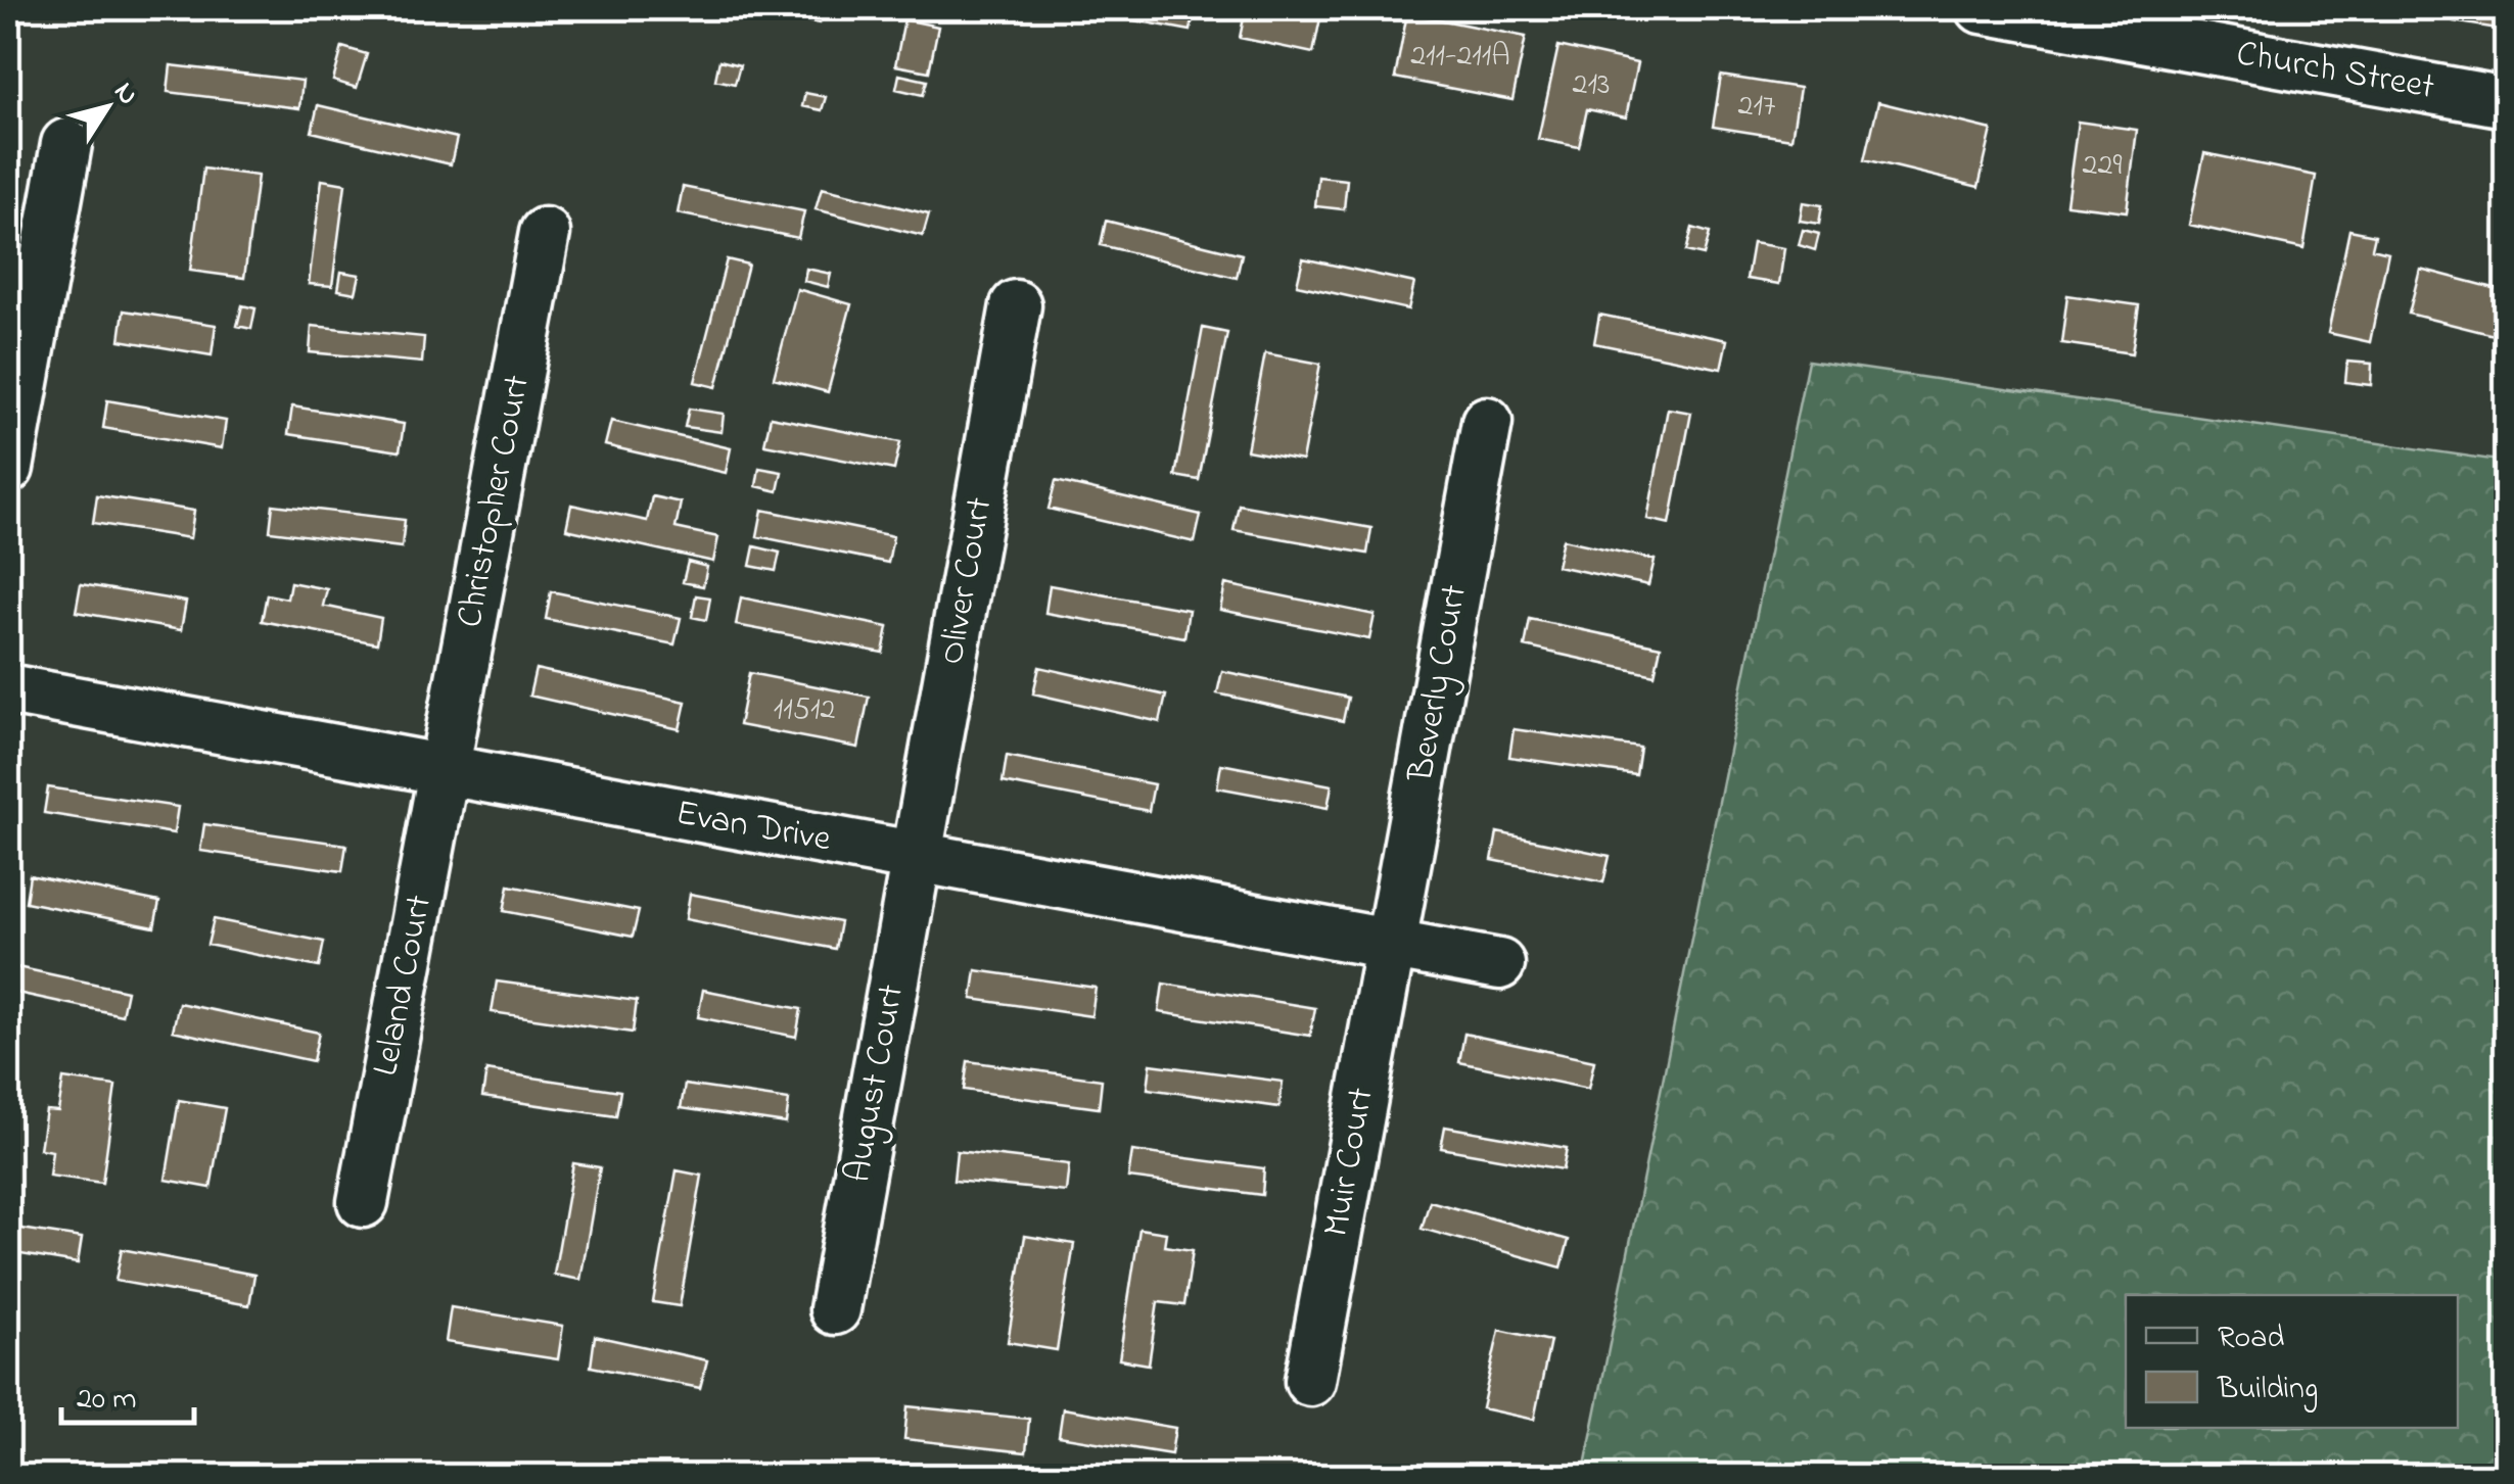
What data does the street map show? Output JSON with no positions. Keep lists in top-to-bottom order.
{
  "streets": {
    "street": [
      "Church Street",
      "Christopher Court",
      "Oliver Court",
      "Beverly Court",
      "Evan Drive",
      "Leland Court",
      "August Court",
      "Muir Court"
    ]
  },
  "crossings": [
    ["Christopher Court", "Evan Drive"],
    ["Christopher Court", "Leland Court"],
    ["Oliver Court", "Evan Drive"],
    ["Oliver Court", "August Court"],
    ["Beverly Court", "Evan Drive"],
    ["Beverly Court", "Muir Court"],
    ["Evan Drive", "Leland Court"],
    ["Evan Drive", "August Court"],
    ["Evan Drive", "Muir Court"]
  ],
  "house_numbers": [
    "211-211A",
    "213",
    "217",
    "229",
    "11512"
  ],
  "legend": ["Road", "Building"],
  "scale_bar": "20 m",
  "north": "top right"
}
